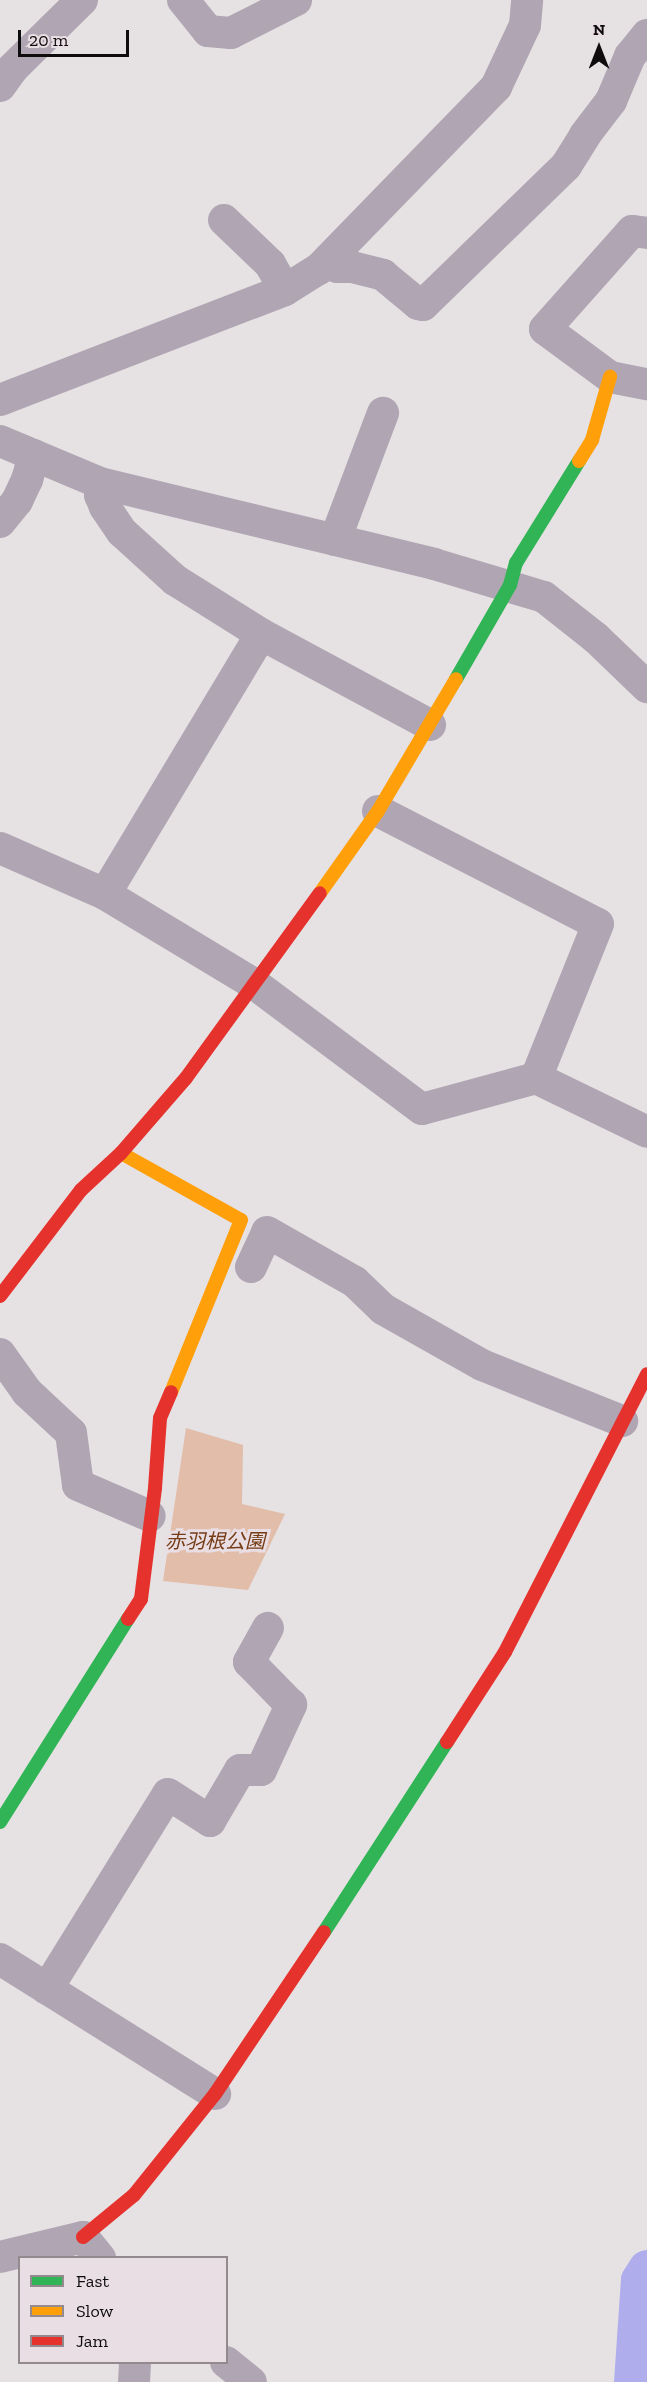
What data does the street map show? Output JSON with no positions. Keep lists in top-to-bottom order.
{
  "parks": ["赤羽根公園"],
  "legend": ["Fast", "Slow", "Jam"],
  "scale_bar": "20 m",
  "north": "top"
}
